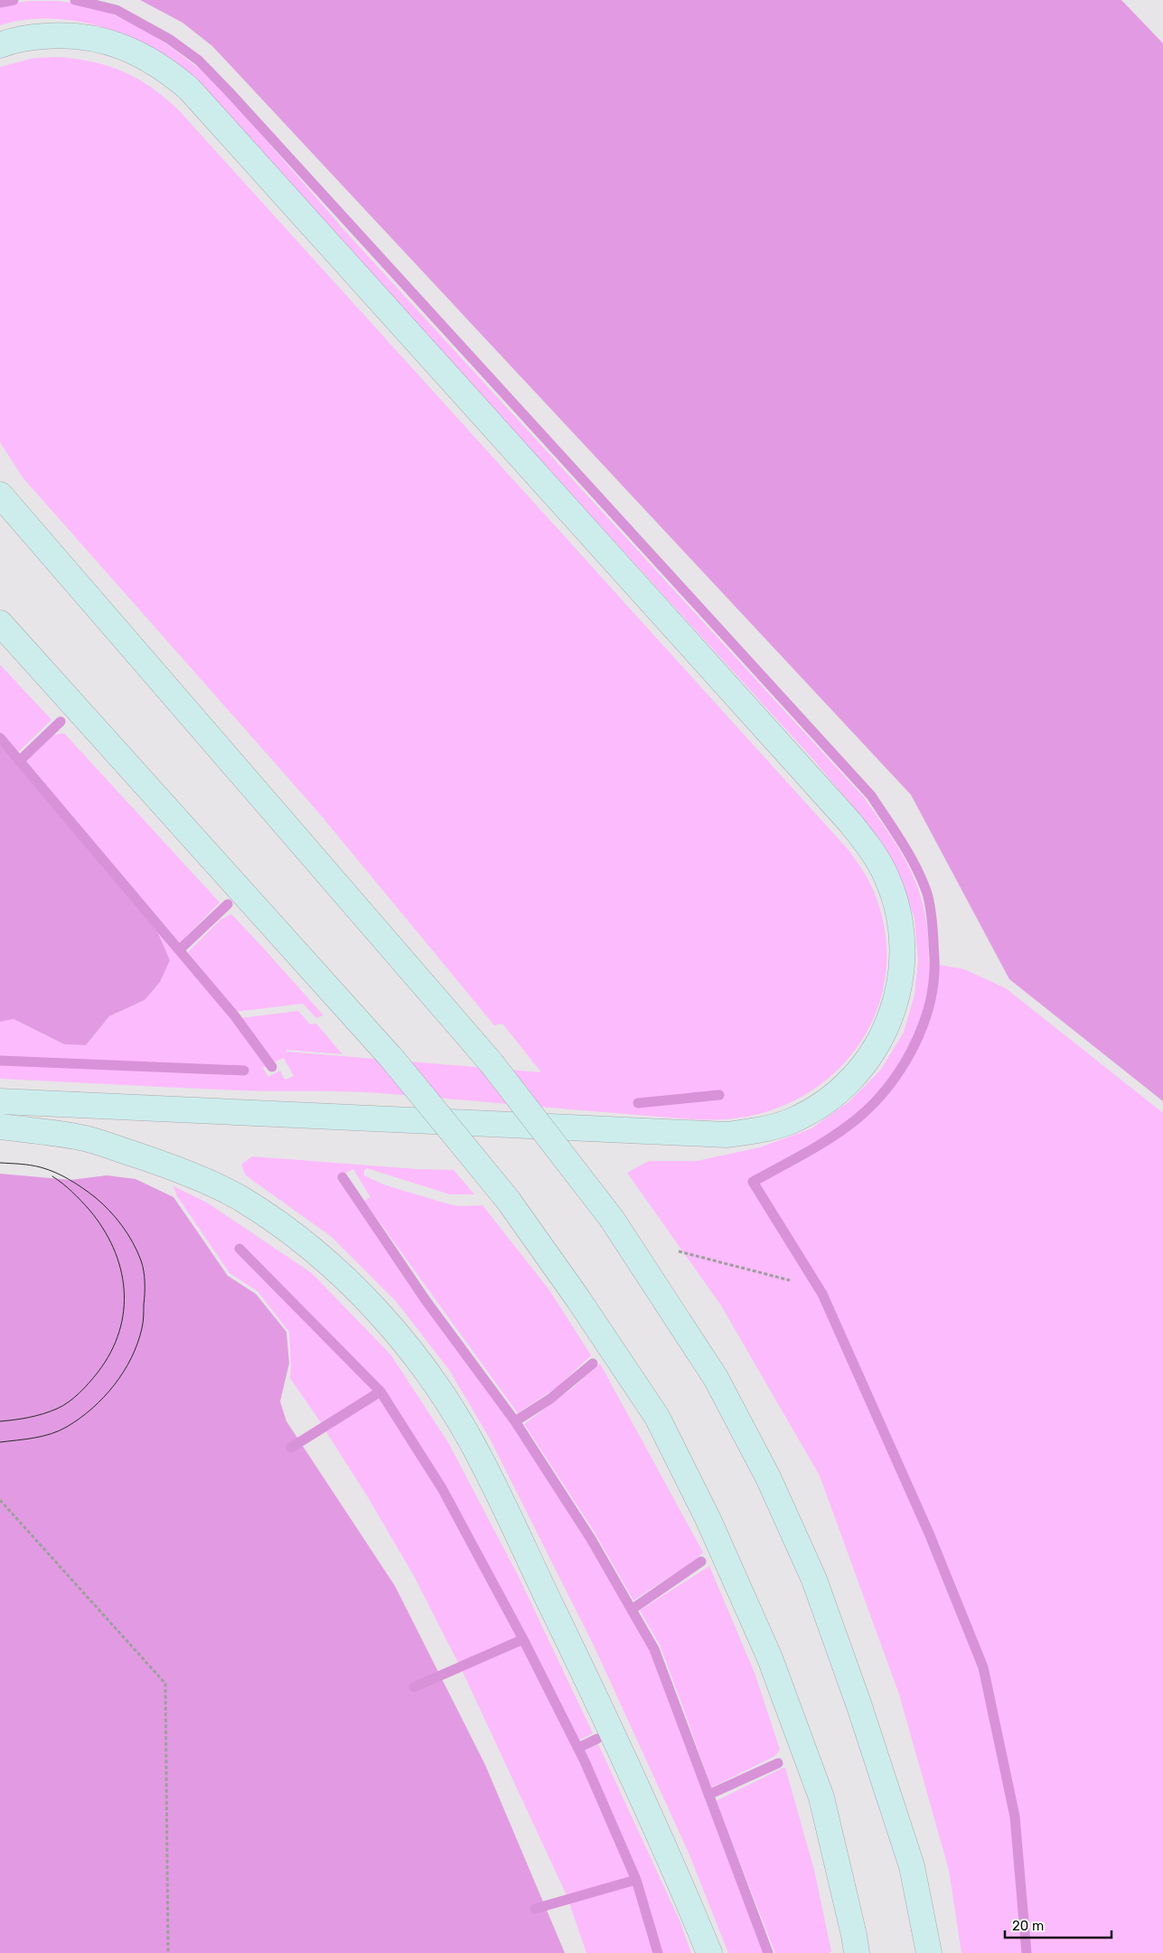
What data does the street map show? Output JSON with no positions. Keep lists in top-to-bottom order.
{
  "scale_bar": "20 m"
}
